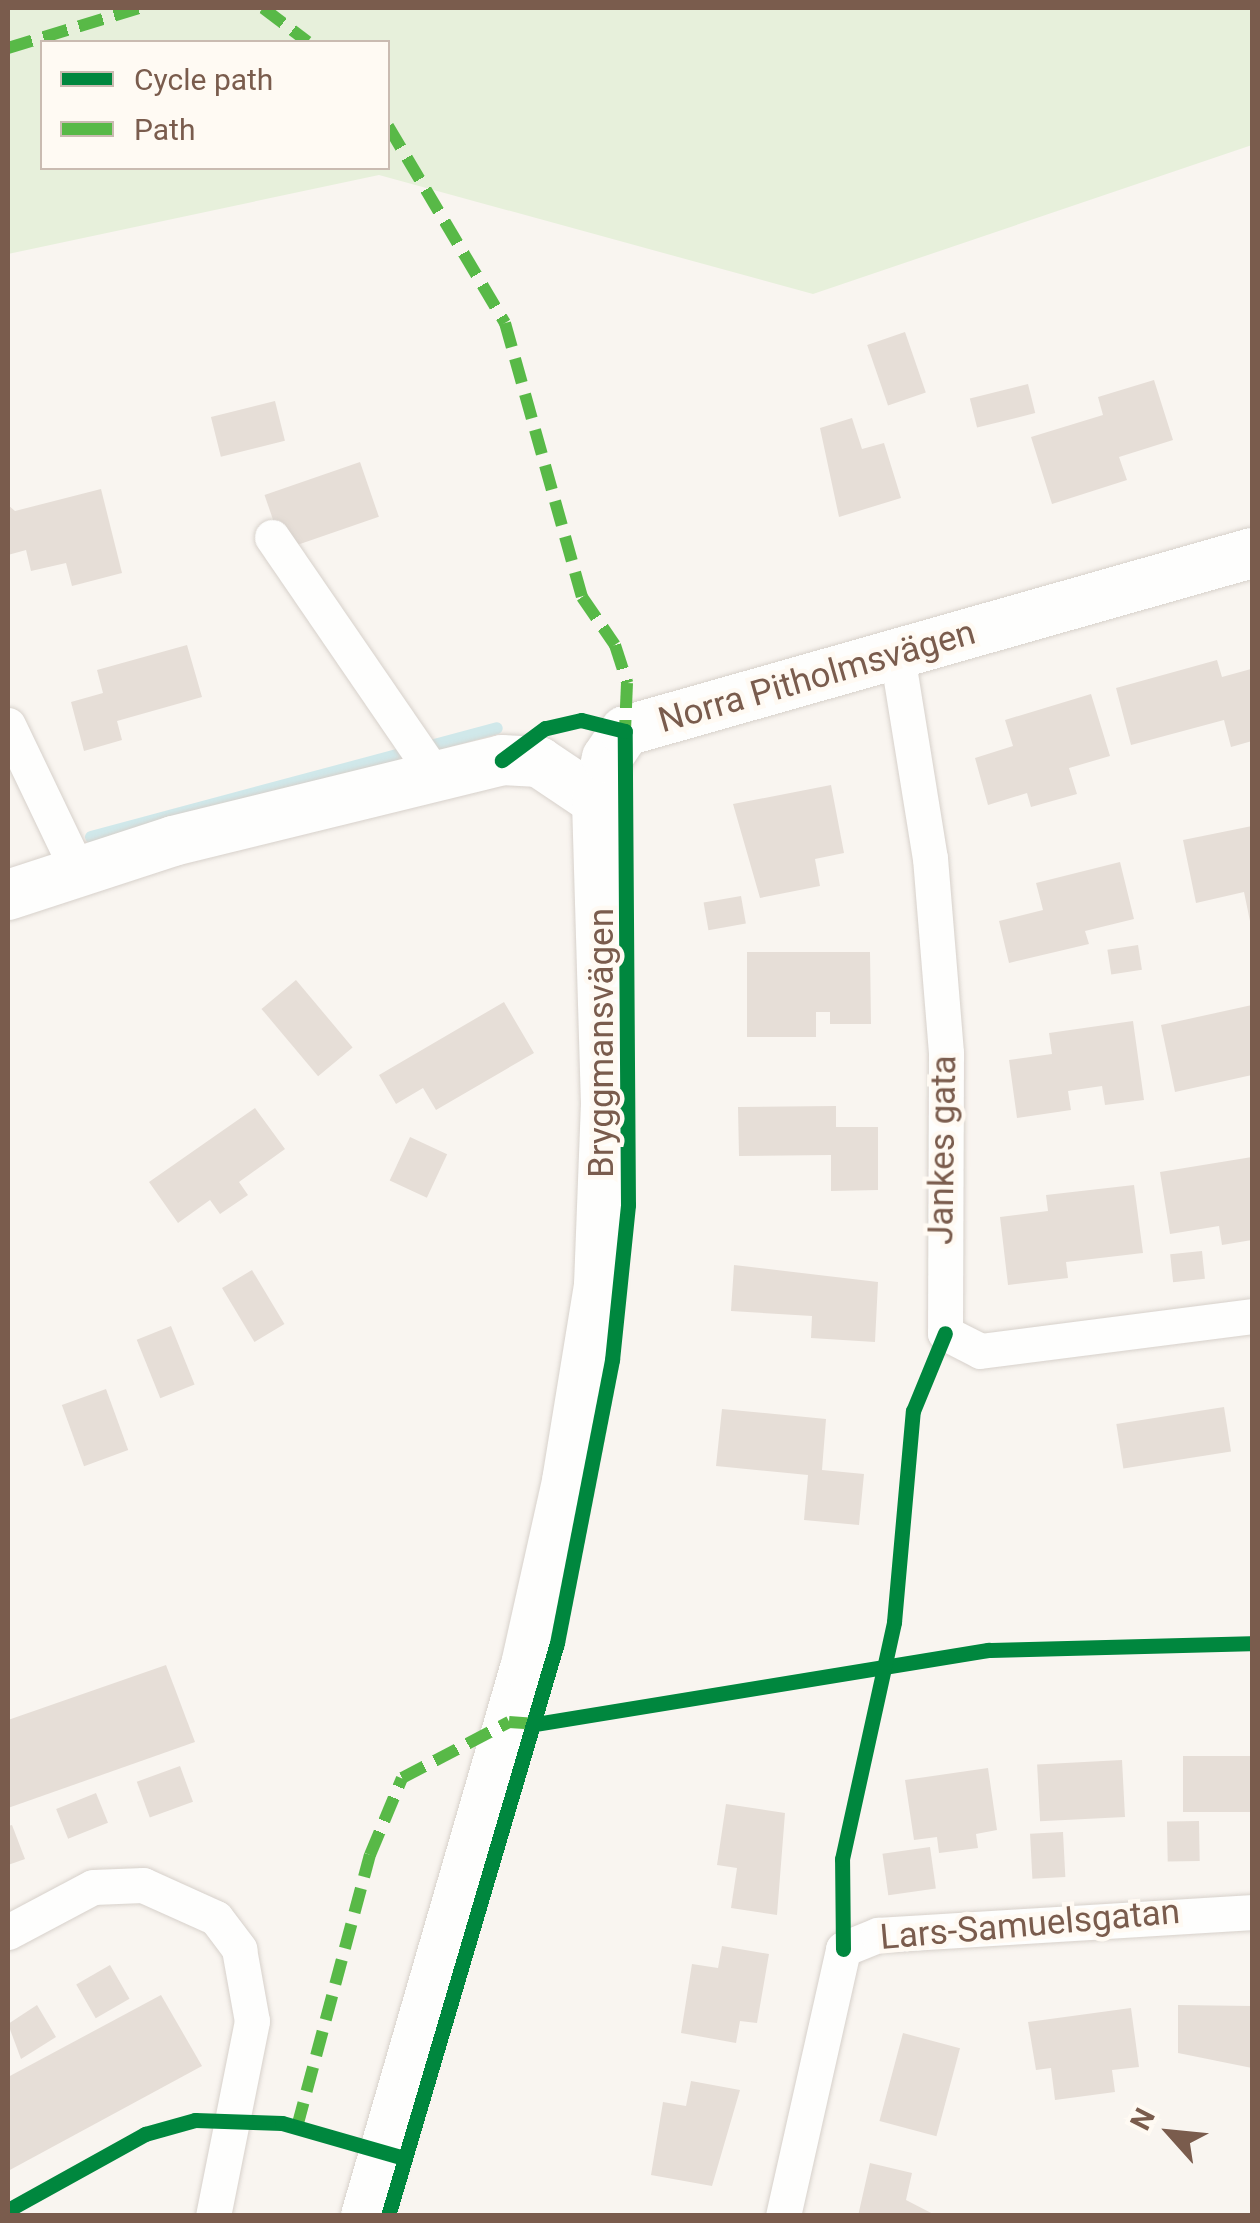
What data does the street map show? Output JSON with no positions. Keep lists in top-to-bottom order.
{
  "streets": {
    "street": [
      "Norra Pitholmsvägen",
      "Bryggmansvägen",
      "Jankes gata",
      "Lars-Samuelsgatan"
    ]
  },
  "crossings": [
    ["Norra Pitholmsvägen", "Bryggmansvägen"],
    ["Norra Pitholmsvägen", "Jankes gata"]
  ],
  "legend": ["Cycle path", "Path"],
  "north": "top left"
}
